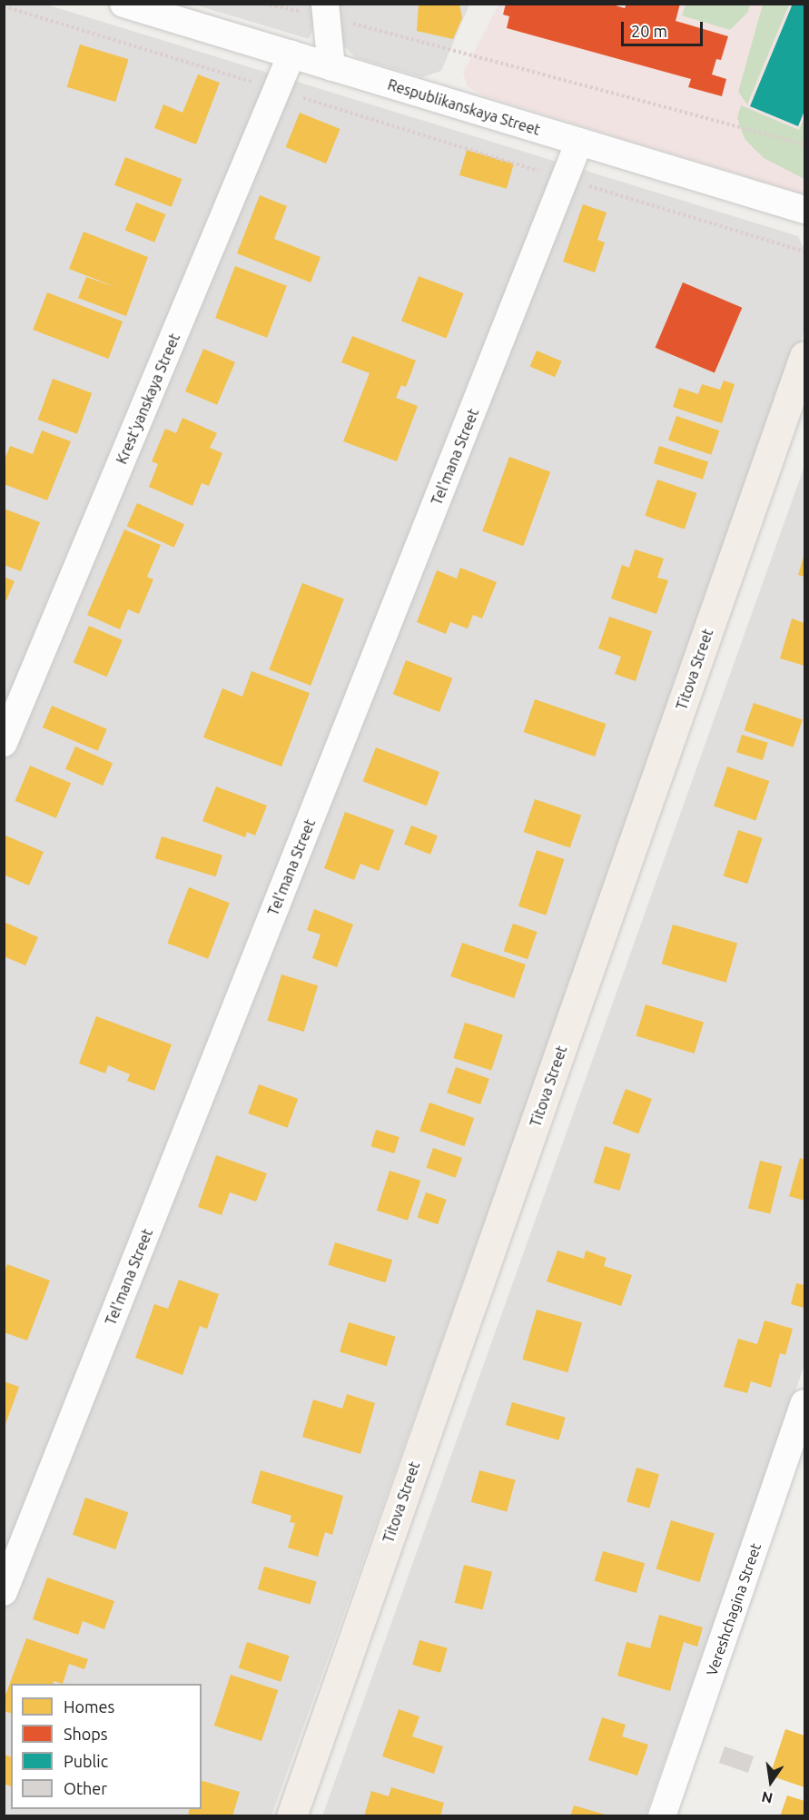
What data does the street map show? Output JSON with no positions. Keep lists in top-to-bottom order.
{
  "streets": {
    "main road": ["Titova Street"],
    "street": [
      "Respublikanskaya Street",
      "Krest'yanskaya Street",
      "Tel'mana Street",
      "Vereshchagina Street"
    ]
  },
  "crossings": [
    ["Respublikanskaya Street", "Krest'yanskaya Street"],
    ["Respublikanskaya Street", "Tel'mana Street"]
  ],
  "legend": [
    "Homes",
    "Shops",
    "Public",
    "Other"
  ],
  "scale_bar": "20 m",
  "north": "bottom"
}
